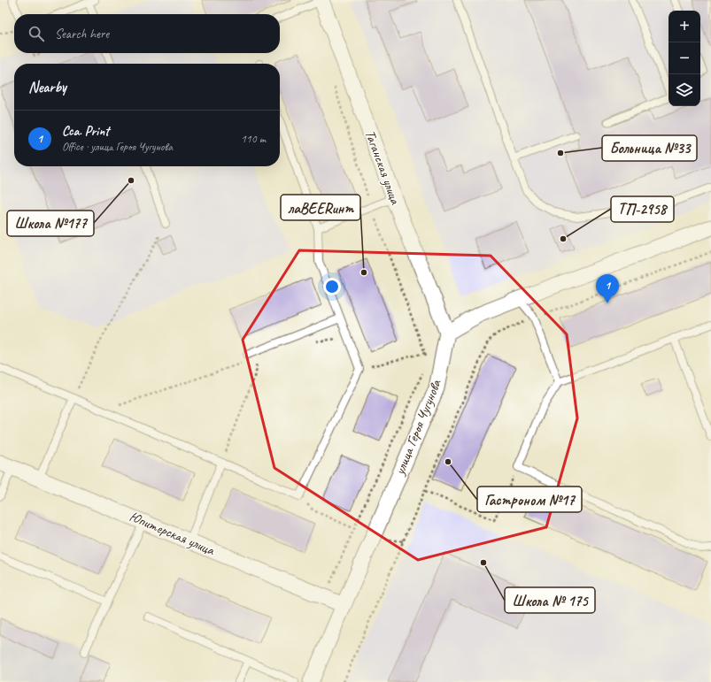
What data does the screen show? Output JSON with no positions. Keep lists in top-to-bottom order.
{
  "streets": {
    "street": ["Таганская улица", "улица Героя Чугунова", "Юпитерская улица"]
  },
  "crossings": [
    ["Таганская улица", "улица Героя Чугунова"],
    ["улица Героя Чугунова", "Юпитерская улица"]
  ],
  "places": [
    "Больница №33",
    "Школа №177",
    "ТП-2958",
    "лаBEERинт",
    "Гастроном №17",
    "Школа № 175"
  ],
  "page": {
    "map_buttons": ["+", "−"],
    "search": "Search here",
    "heading": "Nearby",
    "list": [
      {
        "mark": "1",
        "name": "Cca. Print",
        "note": "Office · улица Героя Чугунова",
        "value": "110 m"
      }
    ],
    "pins": "1"
  }
}
